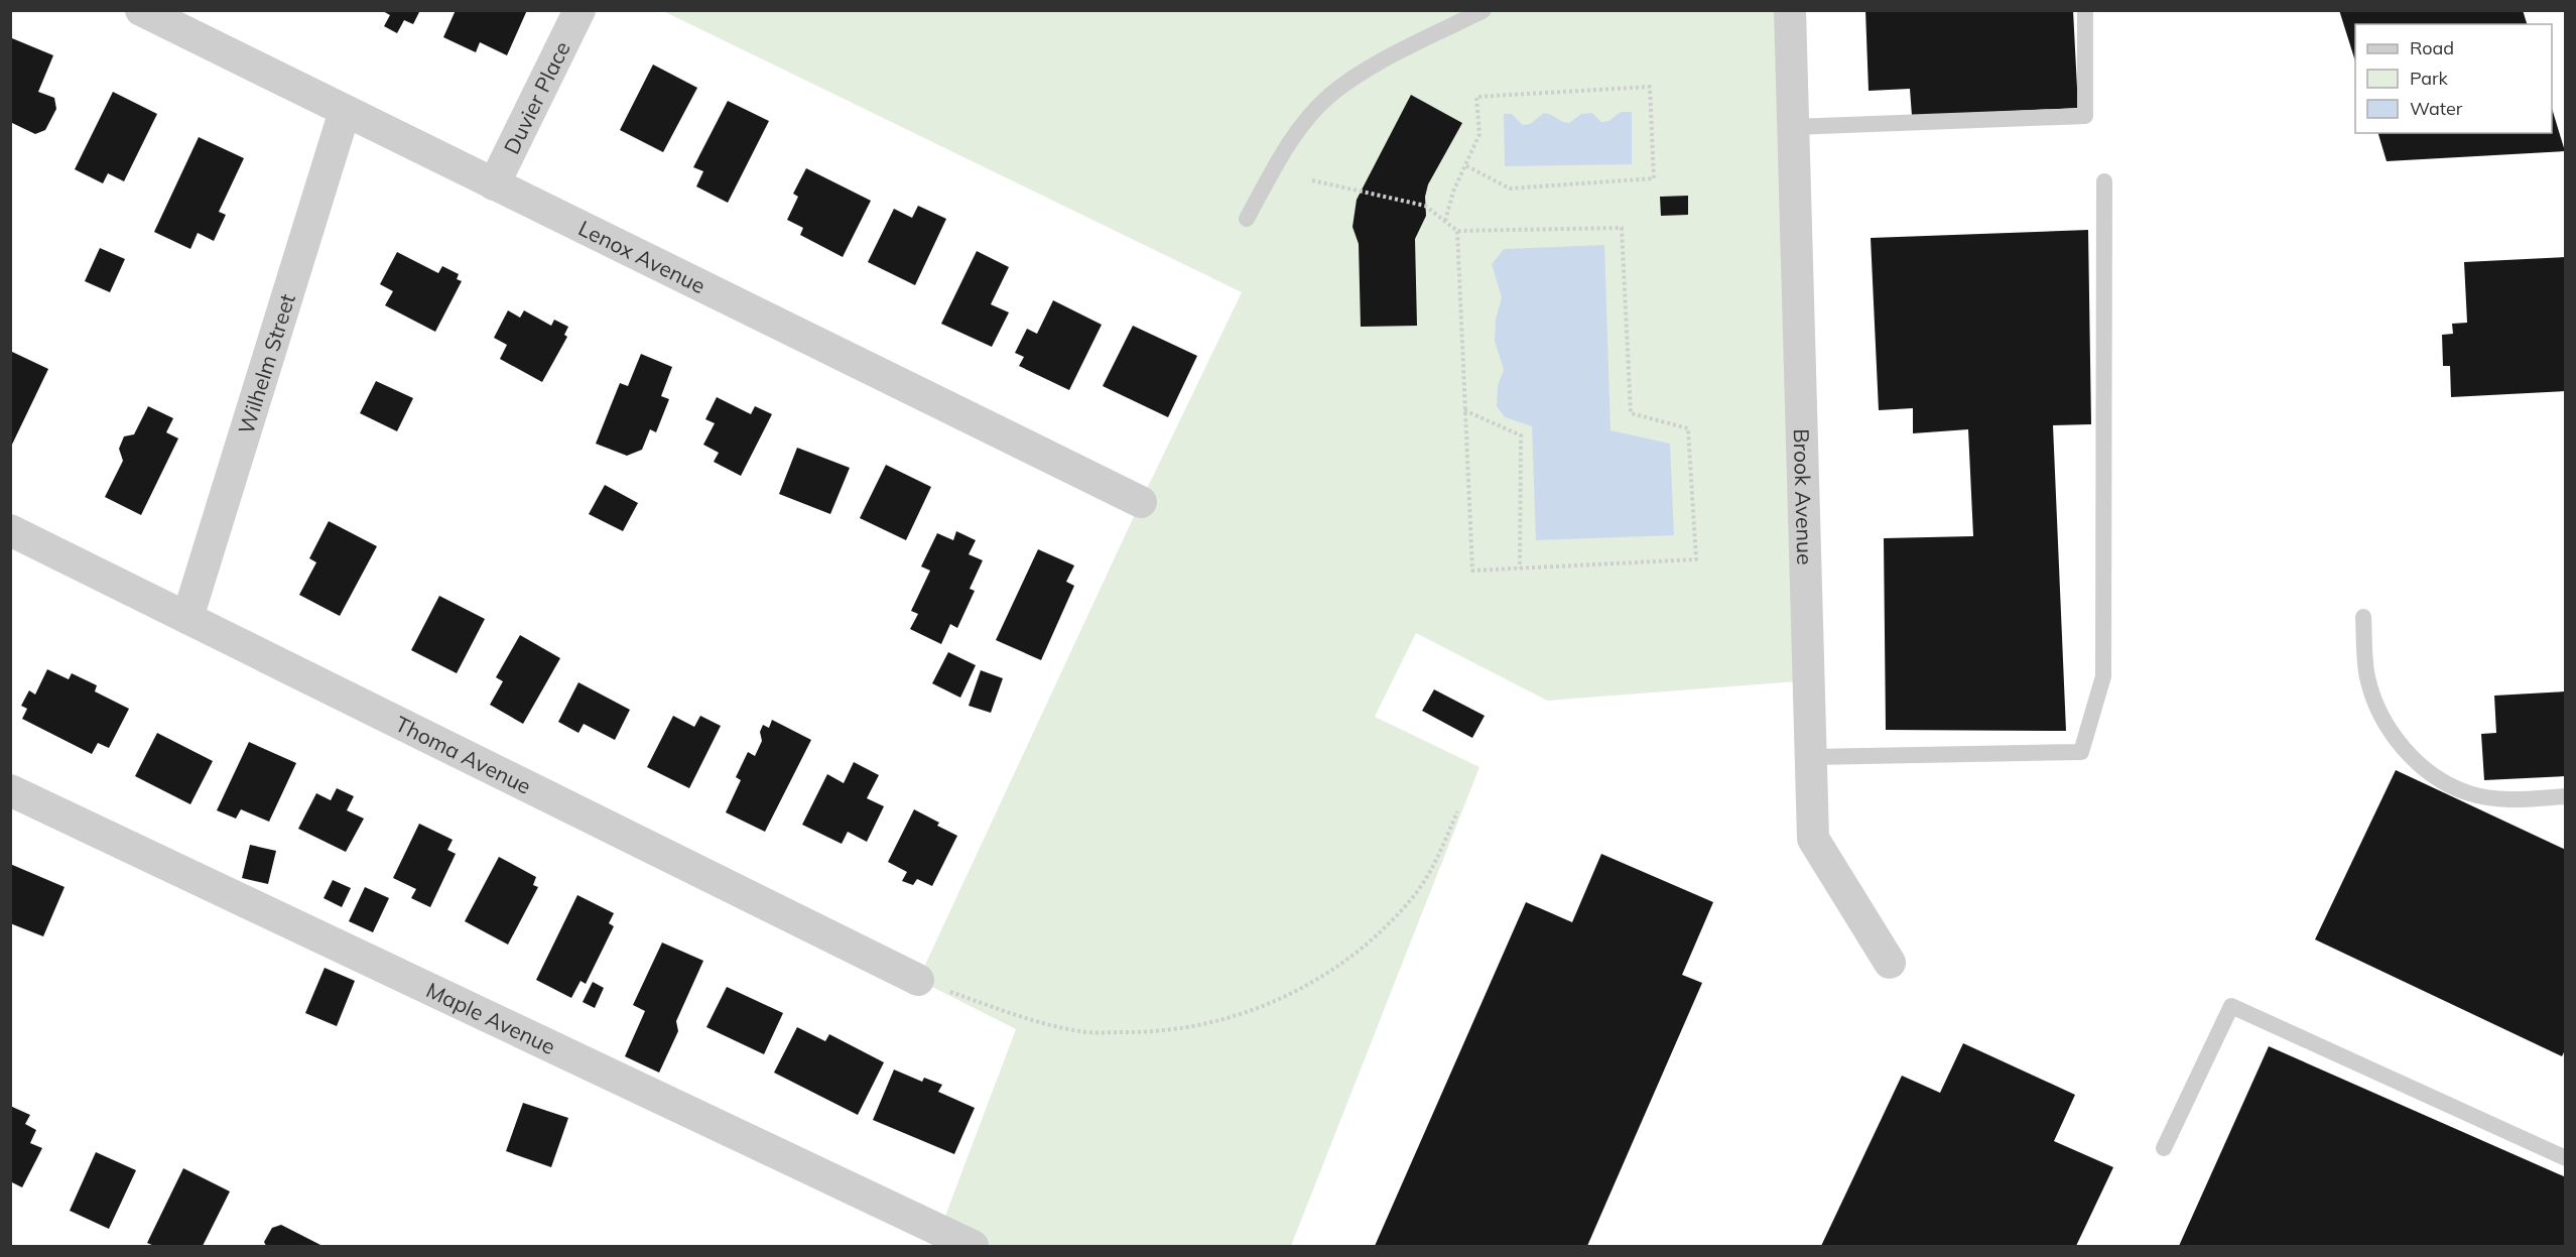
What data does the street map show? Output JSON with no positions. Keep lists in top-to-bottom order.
{
  "streets": {
    "street": [
      "Duvier Place",
      "Lenox Avenue",
      "Wilhelm Street",
      "Brook Avenue",
      "Thoma Avenue",
      "Maple Avenue"
    ]
  },
  "crossings": [
    ["Duvier Place", "Lenox Avenue"],
    ["Lenox Avenue", "Wilhelm Street"],
    ["Wilhelm Street", "Thoma Avenue"]
  ],
  "legend": ["Road", "Park", "Water"]
}
